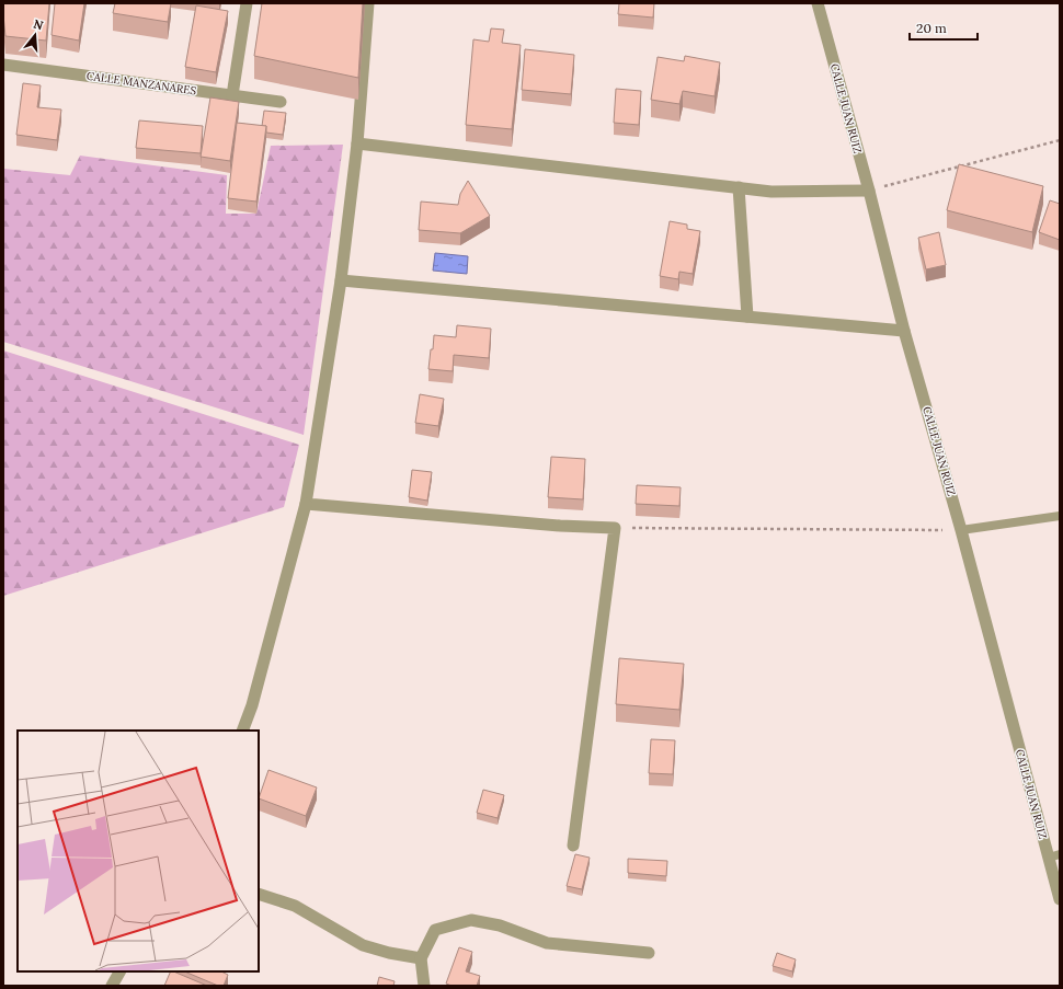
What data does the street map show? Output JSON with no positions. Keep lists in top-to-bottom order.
{
  "streets": {
    "street": ["CALLE MANZANARES", "CALLE JUAN RUIZ"]
  },
  "scale_bar": "20 m",
  "north": "top"
}
